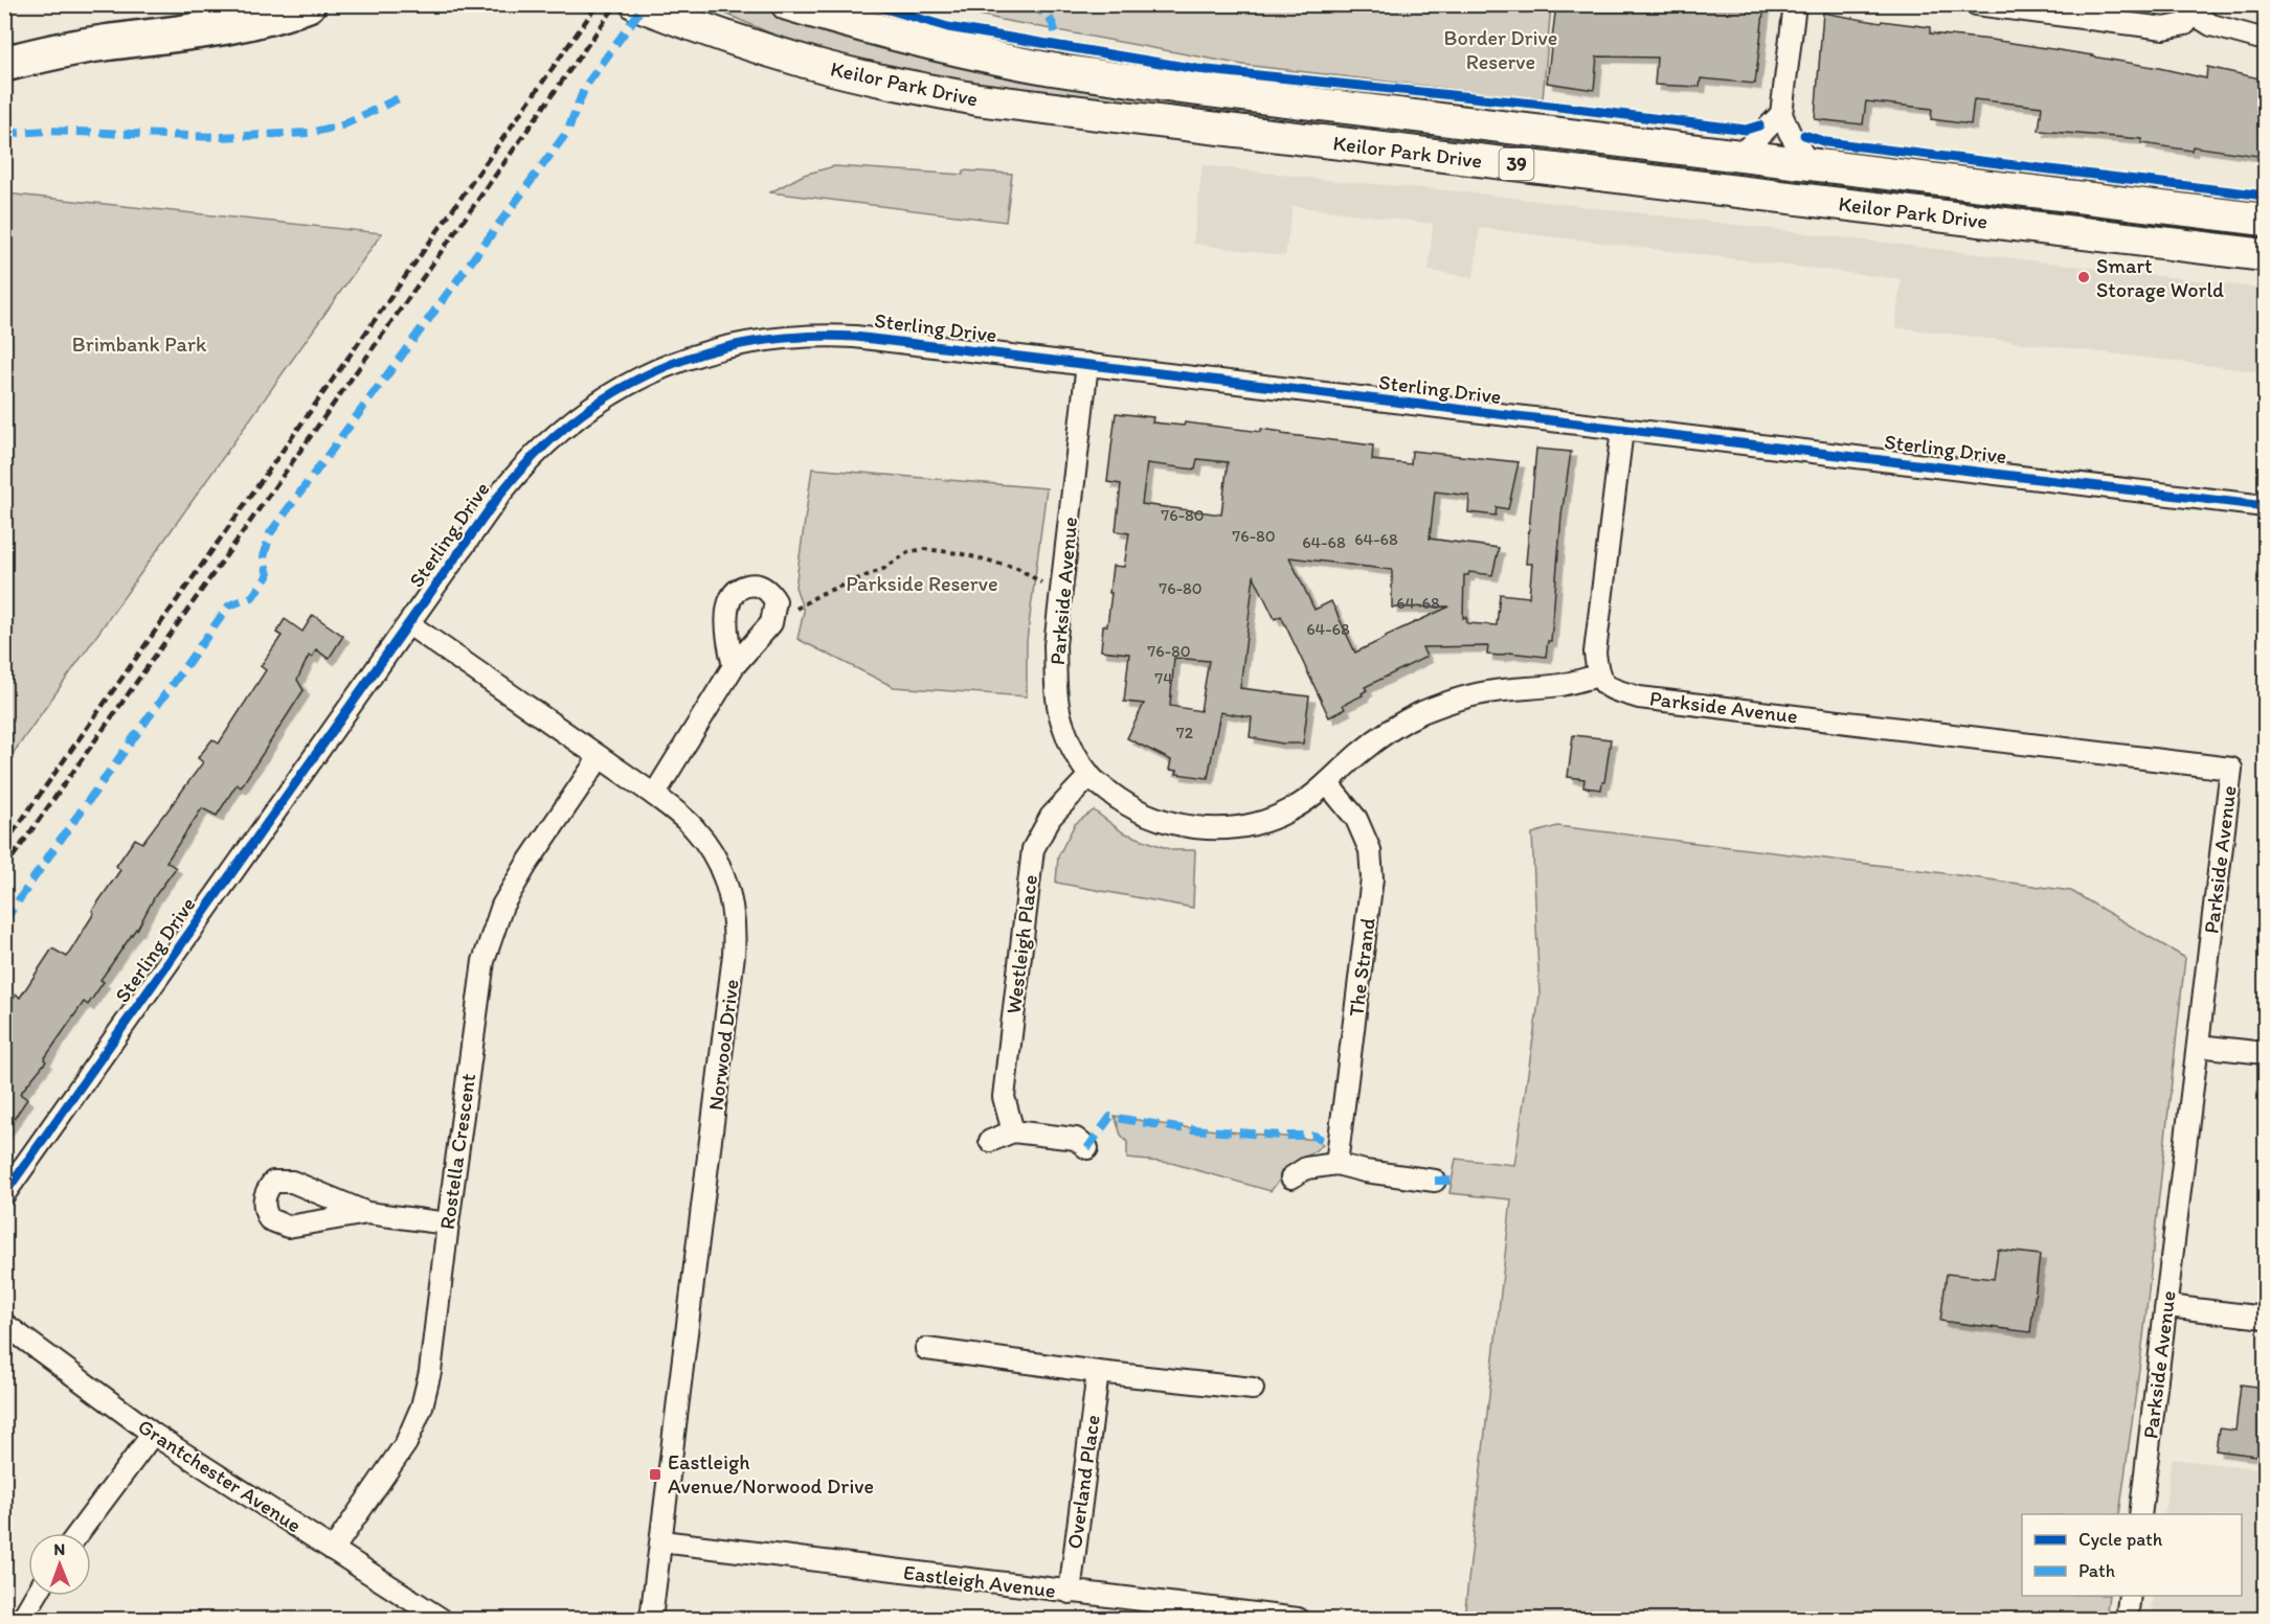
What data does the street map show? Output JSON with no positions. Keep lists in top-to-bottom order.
{
  "streets": {
    "main road": ["Keilor Park Drive", "39"],
    "street": [
      "Sterling Drive",
      "Parkside Avenue",
      "Westleigh Place",
      "The Strand",
      "Norwood Drive",
      "Rostella Crescent",
      "Grantchester Avenue",
      "Overland Place",
      "Eastleigh Avenue"
    ]
  },
  "crossings": [
    ["Sterling Drive", "Parkside Avenue"],
    ["Sterling Drive", "Norwood Drive"],
    ["Parkside Avenue", "Westleigh Place"],
    ["Parkside Avenue", "The Strand"],
    ["Norwood Drive", "Rostella Crescent"],
    ["Norwood Drive", "Eastleigh Avenue"],
    ["Rostella Crescent", "Grantchester Avenue"],
    ["Overland Place", "Eastleigh Avenue"]
  ],
  "parks": ["Border Drive Reserve", "Brimbank Park", "Parkside Reserve"],
  "places": {
    "other": ["Smart Storage World"],
    "transit": ["Eastleigh Avenue/Norwood Drive"]
  },
  "house_numbers": [
    "76-80",
    "76-80",
    "64-68",
    "64-68",
    "76-80",
    "64-68",
    "64-68",
    "76-80",
    "74",
    "72"
  ],
  "legend": ["Cycle path", "Path"],
  "north": "top"
}
